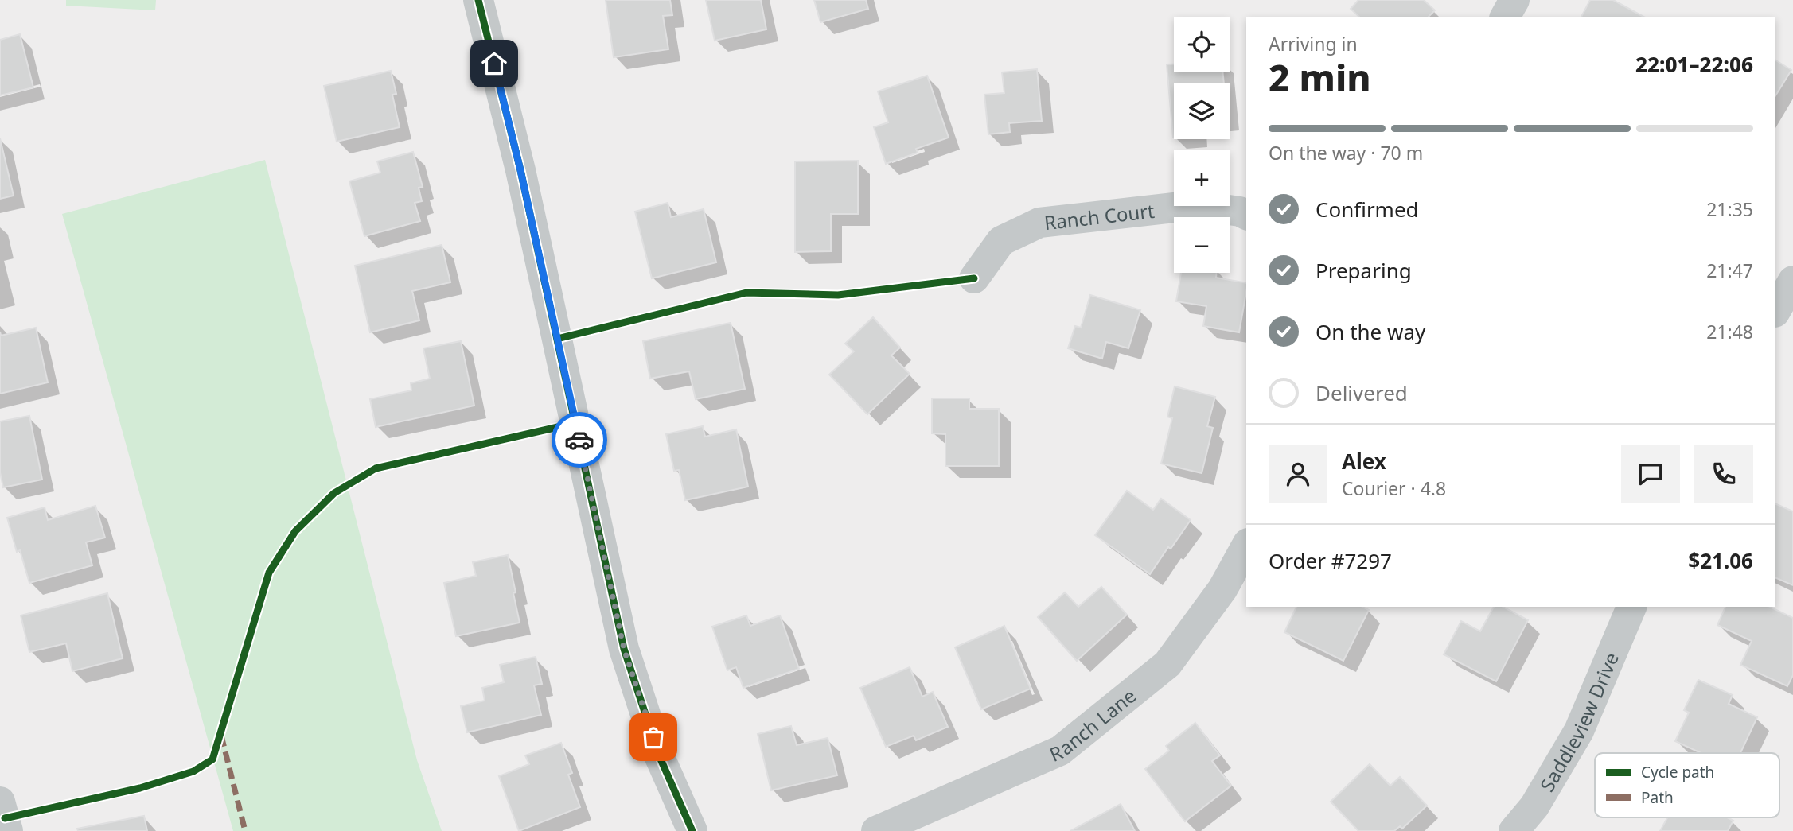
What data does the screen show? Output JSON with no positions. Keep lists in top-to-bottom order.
{
  "streets": {
    "street": ["Ranch Court", "Saddleview Drive", "Ranch Lane"]
  },
  "legend": ["Cycle path", "Path"],
  "page": {
    "map_buttons": ["+", "−"],
    "heading": ["2 min", "Arriving in", "22:01–22:06"],
    "panel": [
      "Alex",
      "Courier · 4.8",
      "Order #7297",
      "$21.06"
    ],
    "bar": "On the way · 70 m",
    "list": [
      ["Confirmed", "21:35"],
      ["Preparing", "21:47"],
      ["On the way", "21:48"],
      "Delivered"
    ]
  }
}
